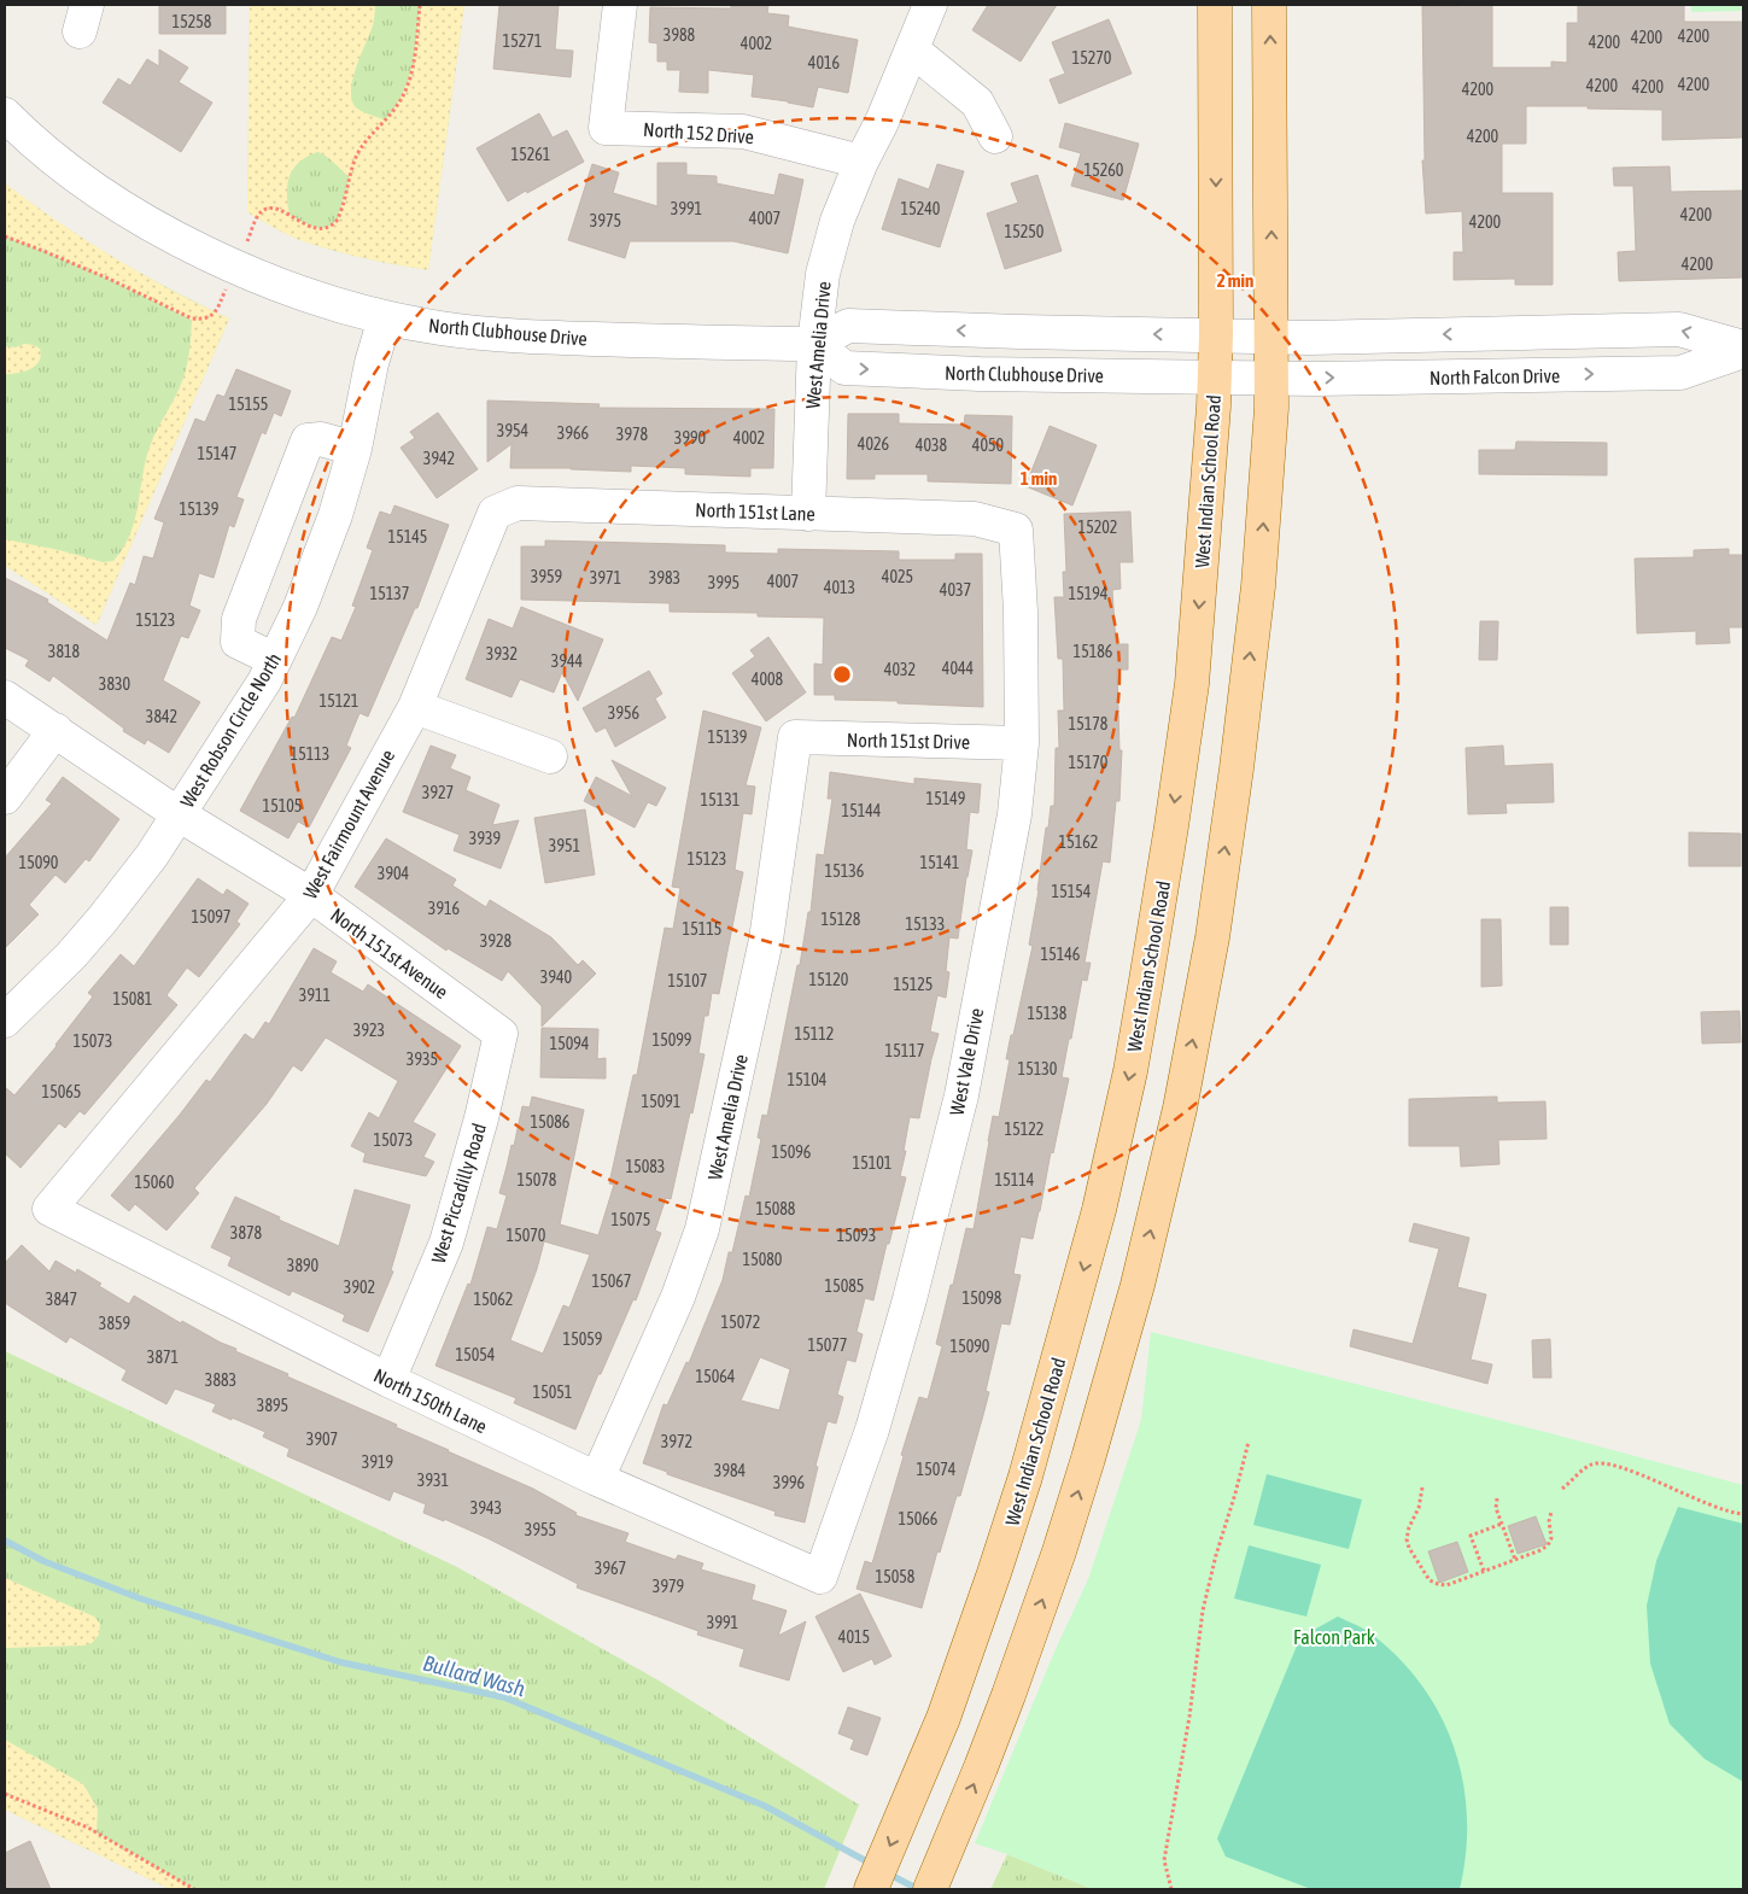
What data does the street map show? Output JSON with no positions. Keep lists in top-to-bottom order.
{
  "streets": {
    "main road": ["West Indian School Road"],
    "street": [
      "North 152 Drive",
      "North Clubhouse Drive",
      "West Amelia Drive",
      "North Falcon Drive",
      "North 151st Lane",
      "West Robson Circle North",
      "North 151st Drive",
      "West Fairmount Avenue",
      "North 151st Avenue",
      "West Vale Drive",
      "West Piccadilly Road",
      "North 150th Lane"
    ]
  },
  "crossings": [
    ["North 152 Drive", "West Amelia Drive"],
    ["North Clubhouse Drive", "West Amelia Drive"],
    ["North Clubhouse Drive", "North Falcon Drive"],
    ["North Clubhouse Drive", "West Indian School Road"],
    ["North Clubhouse Drive", "West Robson Circle North"],
    ["West Amelia Drive", "North 151st Lane"],
    ["West Amelia Drive", "North 151st Drive"],
    ["West Amelia Drive", "North 150th Lane"],
    ["North Falcon Drive", "West Indian School Road"],
    ["North 151st Lane", "West Fairmount Avenue"],
    ["North 151st Lane", "West Vale Drive"],
    ["West Robson Circle North", "North 151st Avenue"],
    ["North 151st Drive", "West Vale Drive"],
    ["West Fairmount Avenue", "North 151st Avenue"],
    ["West Fairmount Avenue", "North 150th Lane"],
    ["North 151st Avenue", "West Piccadilly Road"],
    ["West Vale Drive", "North 150th Lane"],
    ["West Piccadilly Road", "North 150th Lane"]
  ],
  "water": ["Bullard Wash"],
  "parks": ["Falcon Park"],
  "house_numbers": [
    "15258",
    "3988",
    "4200",
    "4200",
    "15271",
    "4200",
    "4002",
    "15270",
    "4016",
    "4200",
    "4200",
    "4200",
    "4200",
    "4200",
    "15261",
    "15260",
    "3991",
    "15240",
    "4200",
    "4007",
    "3975",
    "4200",
    "15250",
    "4200",
    "15155",
    "3954",
    "3966",
    "3978",
    "3990",
    "4002",
    "4026",
    "4038",
    "4050",
    "15147",
    "3942",
    "15139",
    "15202",
    "15145",
    "3959",
    "4025",
    "3971",
    "3983",
    "4007",
    "3995",
    "4013",
    "4037",
    "15137",
    "15194",
    "15123",
    "3818",
    "15186",
    "3932",
    "3944",
    "4044",
    "4032",
    "4008",
    "3830",
    "15121",
    "3956",
    "3842",
    "15178",
    "15139",
    "15113",
    "15170",
    "3927",
    "15149",
    "15131",
    "15105",
    "15144",
    "3939",
    "15162",
    "3951",
    "15123",
    "15090",
    "15141",
    "15136",
    "3904",
    "15154",
    "3916",
    "15097",
    "15128",
    "15133",
    "15115",
    "3928",
    "15146",
    "3940",
    "15120",
    "15107",
    "15125",
    "3911",
    "15081",
    "15138",
    "3923",
    "15112",
    "15099",
    "15073",
    "15094",
    "15117",
    "3935",
    "15130",
    "15104",
    "15065",
    "15091",
    "15086",
    "15122",
    "15073",
    "15096",
    "15101",
    "15083",
    "15078",
    "15114",
    "15060",
    "15088",
    "15075",
    "3878",
    "15070",
    "15093",
    "15080",
    "3890",
    "15067",
    "15085",
    "3902",
    "15098",
    "3847",
    "15062",
    "15072",
    "3859",
    "15059",
    "15077",
    "15090",
    "15054",
    "3871",
    "15064",
    "3883",
    "15051",
    "3895",
    "3907",
    "3972",
    "3919",
    "15074",
    "3984",
    "3931",
    "3996",
    "3943",
    "15066",
    "3955",
    "3967",
    "15058",
    "3979",
    "3991",
    "4015"
  ],
  "rings": ["2 min", "1 min"]
}
